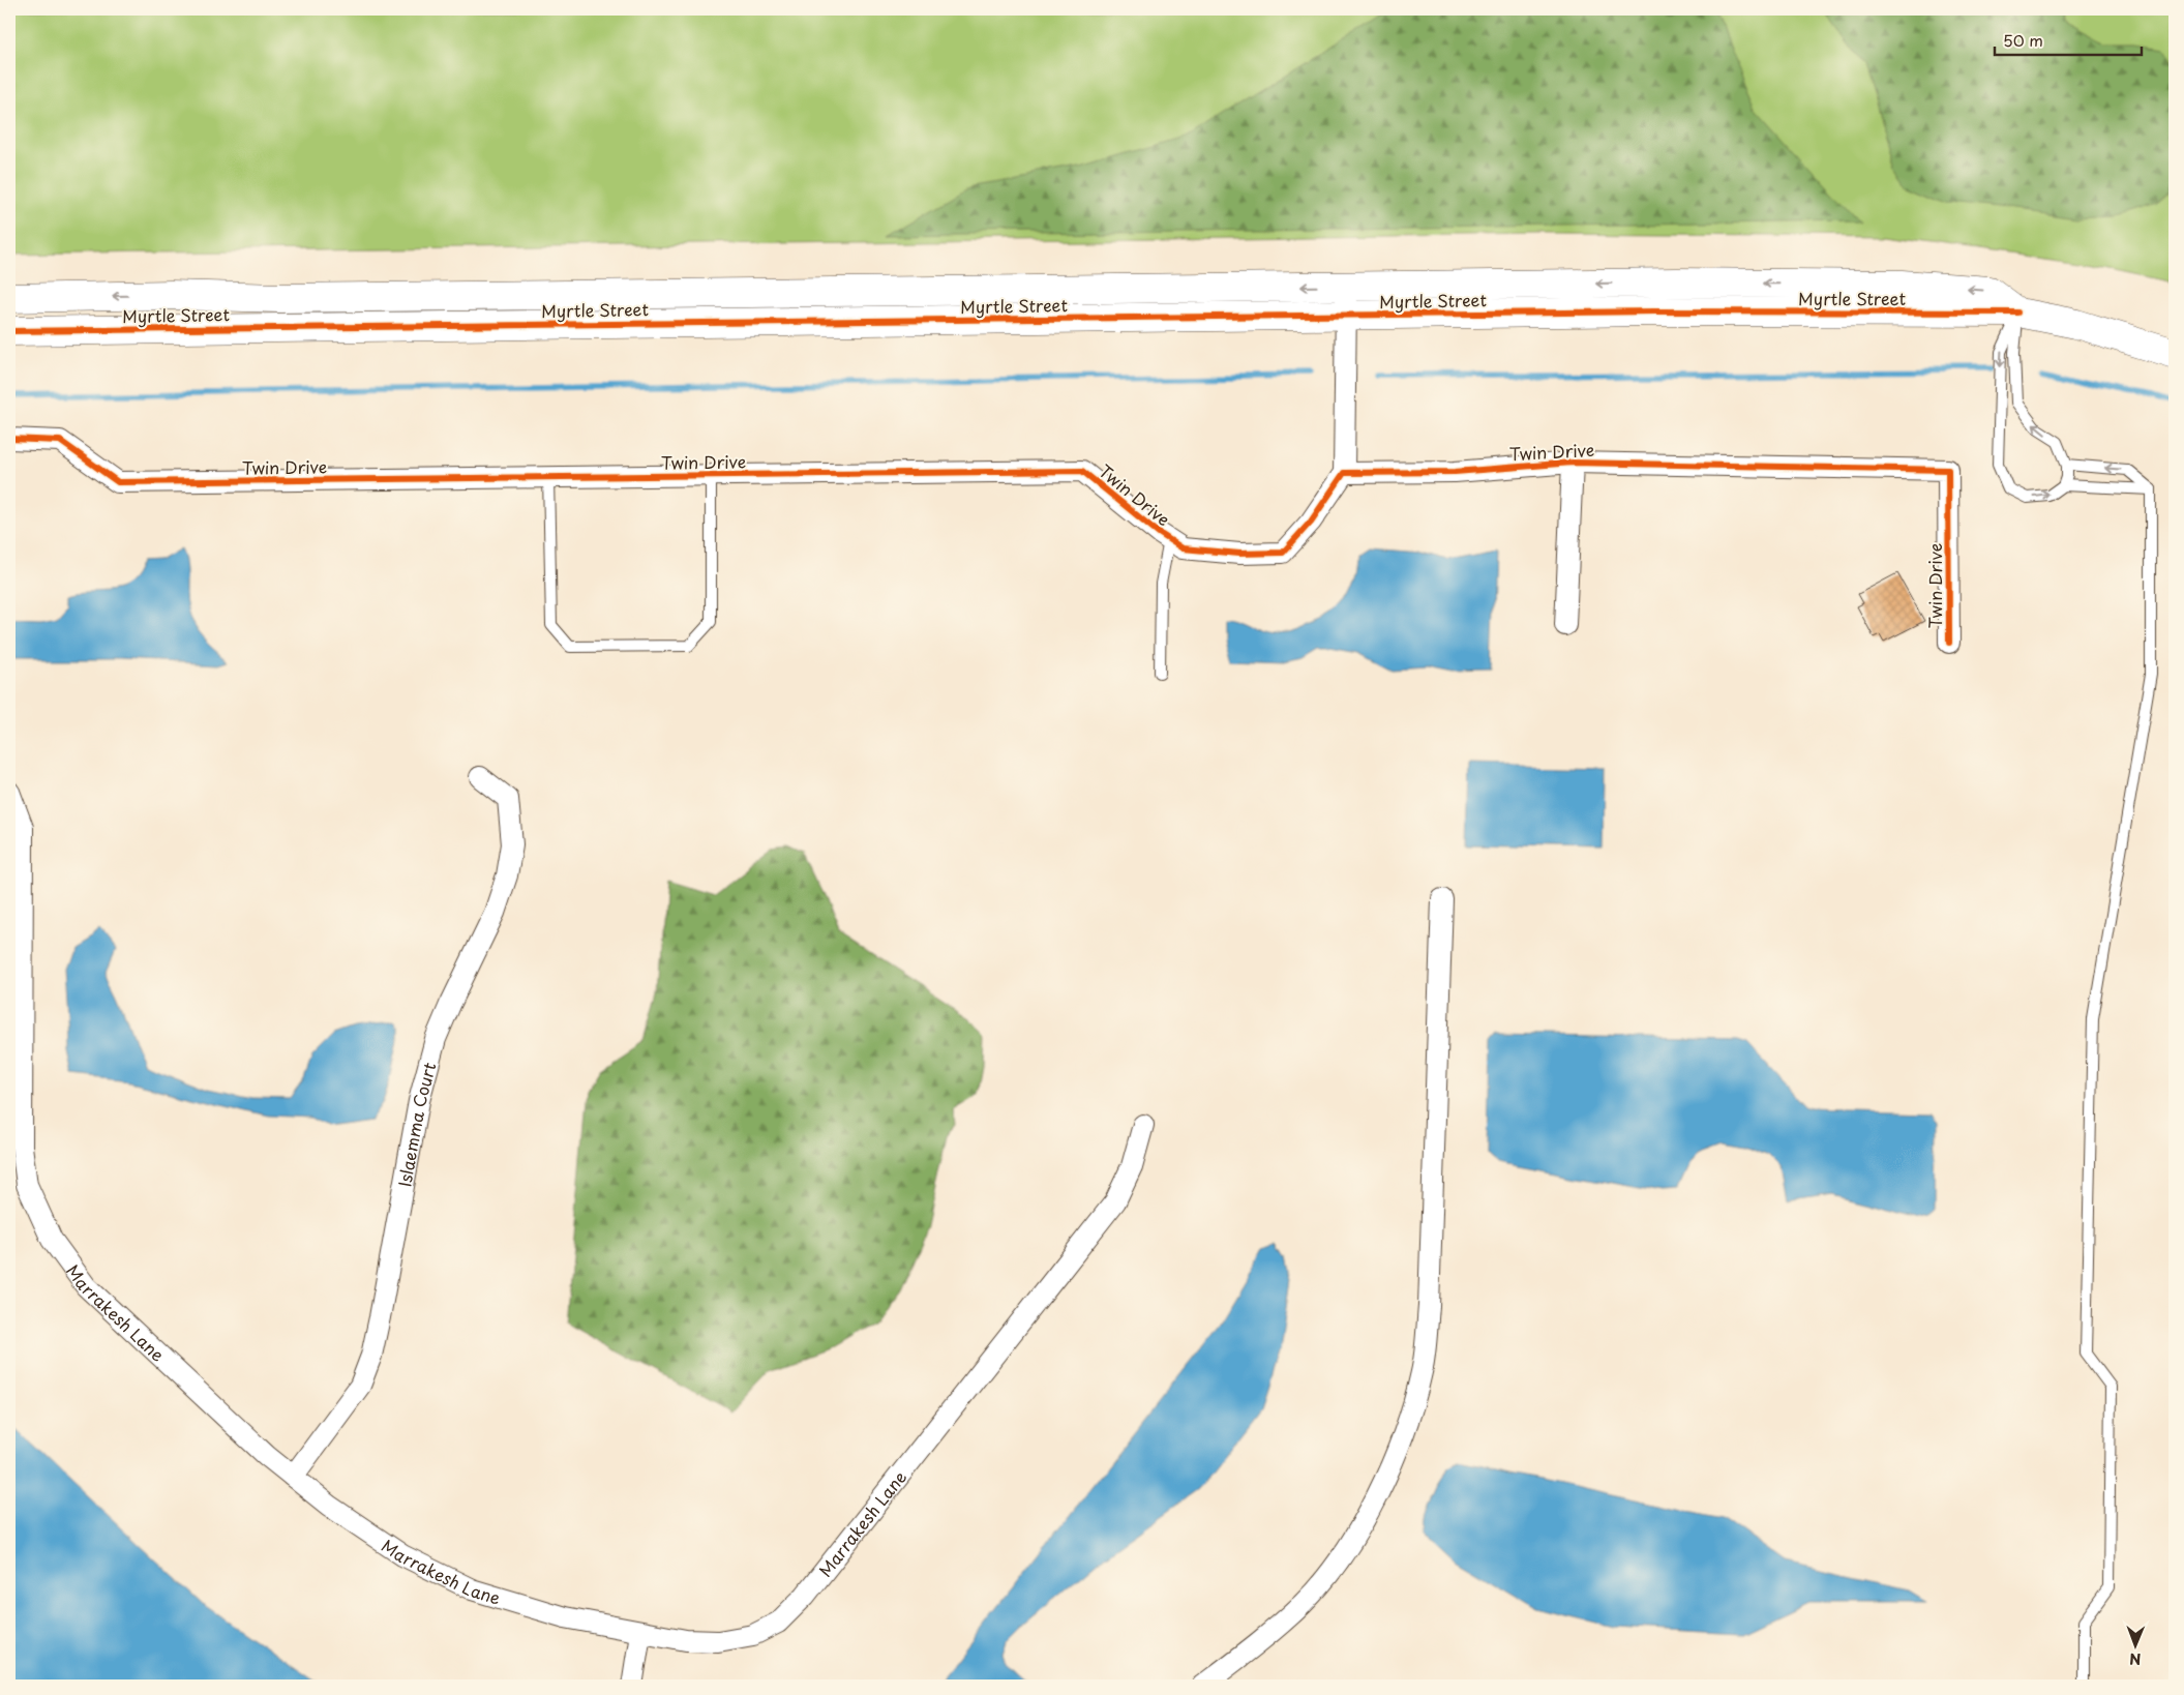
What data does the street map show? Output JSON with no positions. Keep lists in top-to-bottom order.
{
  "streets": {
    "street": [
      "Myrtle Street",
      "Twin Drive",
      "Islaemma Court",
      "Marrakesh Lane"
    ]
  },
  "crossings": [
    ["Islaemma Court", "Marrakesh Lane"]
  ],
  "scale_bar": "50 m",
  "north": "bottom"
}
